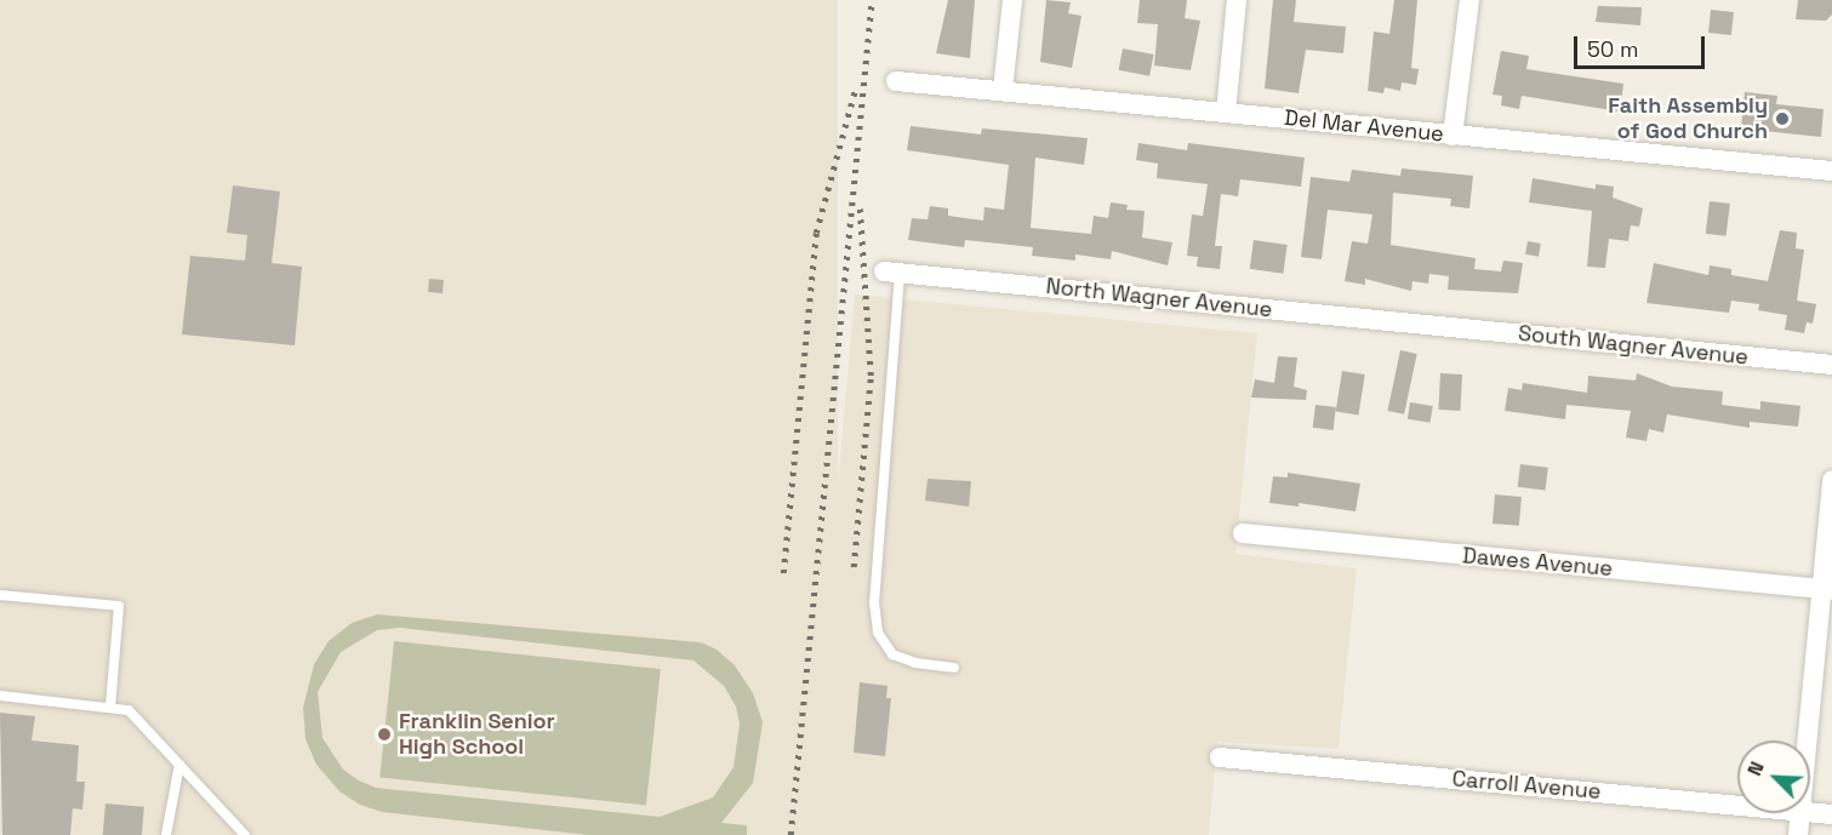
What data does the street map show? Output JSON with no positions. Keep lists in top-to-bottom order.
{
  "streets": {
    "street": [
      "Del Mar Avenue",
      "North Wagner Avenue",
      "South Wagner Avenue",
      "Dawes Avenue",
      "Carroll Avenue"
    ]
  },
  "crossings": [
    ["North Wagner Avenue", "South Wagner Avenue"]
  ],
  "places": ["Faith Assembly of God Church", "Franklin Senior High School"],
  "scale_bar": "50 m",
  "north": "top left"
}
